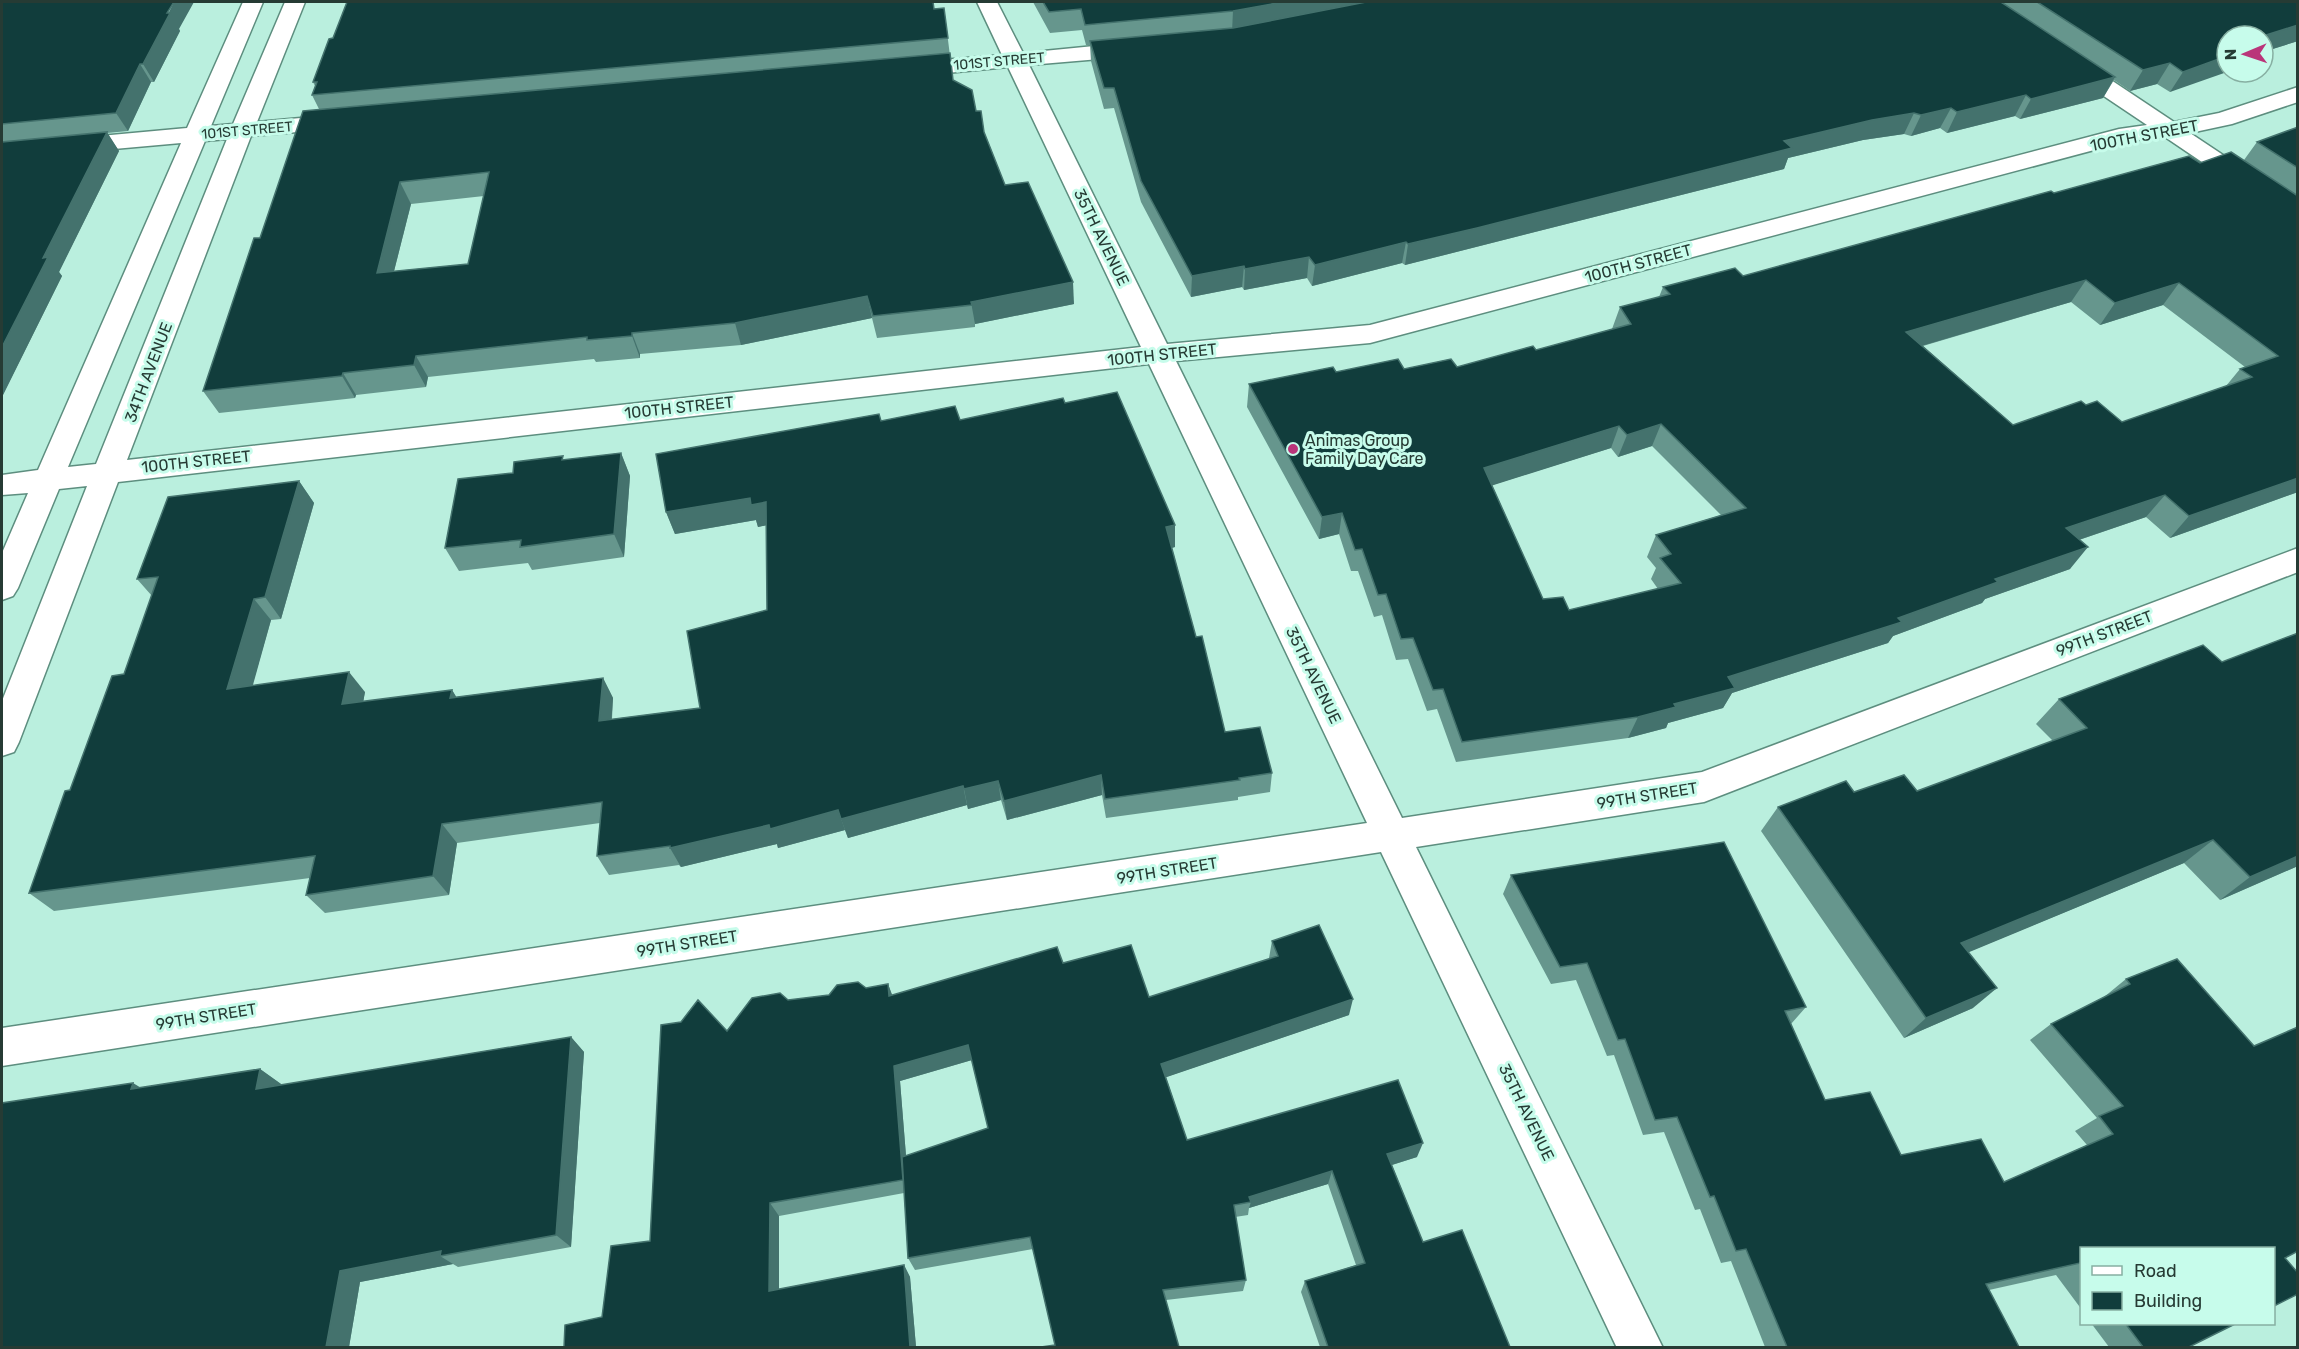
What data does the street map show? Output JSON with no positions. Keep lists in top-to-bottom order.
{
  "streets": {
    "street": [
      "101ST STREET",
      "100TH STREET",
      "35TH AVENUE",
      "34TH AVENUE",
      "99TH STREET"
    ]
  },
  "crossings": [
    ["101ST STREET", "35TH AVENUE"],
    ["101ST STREET", "34TH AVENUE"],
    ["100TH STREET", "35TH AVENUE"],
    ["100TH STREET", "34TH AVENUE"],
    ["35TH AVENUE", "99TH STREET"]
  ],
  "places": ["Animas Group Family Day Care"],
  "legend": ["Road", "Building"],
  "north": "left"
}
